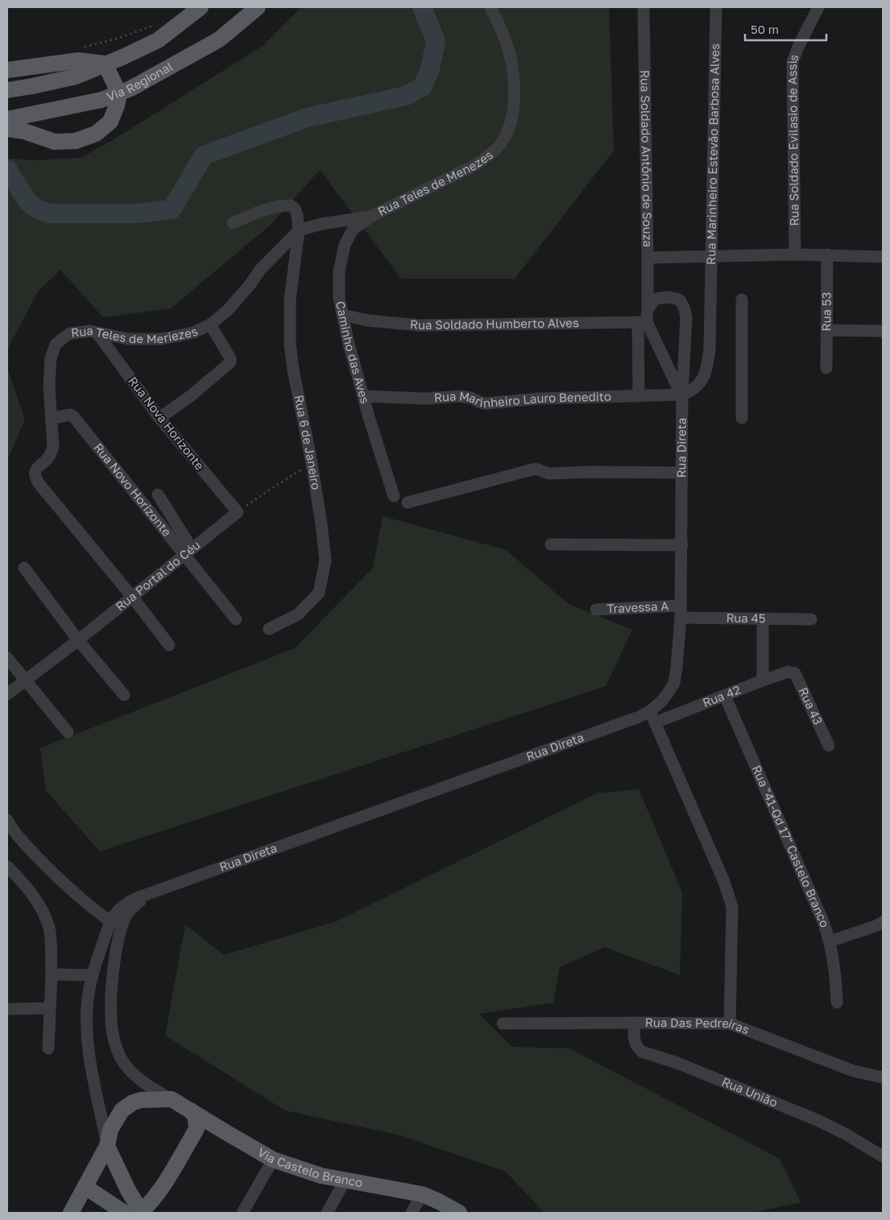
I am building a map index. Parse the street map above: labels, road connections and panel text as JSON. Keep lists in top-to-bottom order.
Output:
{
  "streets": {
    "main road": ["Via Regional", "Via Castelo Branco"],
    "street": [
      "Rua Soldado Evilasio de Assis",
      "Rua Marinheiro Estevão Barbosa Alves",
      "Rua Soldado Antônio de Souza",
      "Rua Teles de Menezes",
      "Rua 53",
      "Rua Soldado Humberto Alves",
      "Rua Teles de Meriezes",
      "Caminho das Aves",
      "Rua Marinheiro Lauro Benedito",
      "Rua Nova Horizonte",
      "Rua 6 de Janeiro",
      "Rua Direta",
      "Rua Novo Horizonte",
      "Rua Portal do Céu",
      "Travessa A",
      "Rua 45",
      "Rua 42",
      "Rua 43",
      "Rua \"41-Qd 17\" Castelo Branco",
      "Rua Das Pedreiras",
      "Rua União"
    ]
  },
  "crossings": [
    ["Rua Marinheiro Estevão Barbosa Alves", "Rua Marinheiro Lauro Benedito"],
    ["Rua Marinheiro Estevão Barbosa Alves", "Rua Direta"],
    ["Rua Soldado Antônio de Souza", "Rua Direta"],
    ["Rua Teles de Menezes", "Rua Teles de Meriezes"],
    ["Rua Teles de Menezes", "Caminho das Aves"],
    ["Rua Teles de Menezes", "Rua 6 de Janeiro"],
    ["Rua Soldado Humberto Alves", "Caminho das Aves"],
    ["Rua Soldado Humberto Alves", "Rua Direta"],
    ["Rua Teles de Meriezes", "Rua Nova Horizonte"],
    ["Rua Teles de Meriezes", "Rua Novo Horizonte"],
    ["Rua Teles de Meriezes", "Rua Portal do Céu"],
    ["Caminho das Aves", "Rua Marinheiro Lauro Benedito"],
    ["Rua Marinheiro Lauro Benedito", "Rua Direta"],
    ["Rua Nova Horizonte", "Rua Portal do Céu"],
    ["Rua Direta", "Travessa A"],
    ["Rua Direta", "Rua 45"],
    ["Rua Direta", "Via Castelo Branco"],
    ["Rua Novo Horizonte", "Rua Portal do Céu"],
    ["Travessa A", "Rua 45"],
    ["Rua 42", "Rua 43"],
    ["Rua 42", "Rua \"41-Qd 17\" Castelo Branco"],
    ["Rua Das Pedreiras", "Rua União"]
  ],
  "scale_bar": "50 m"
}
